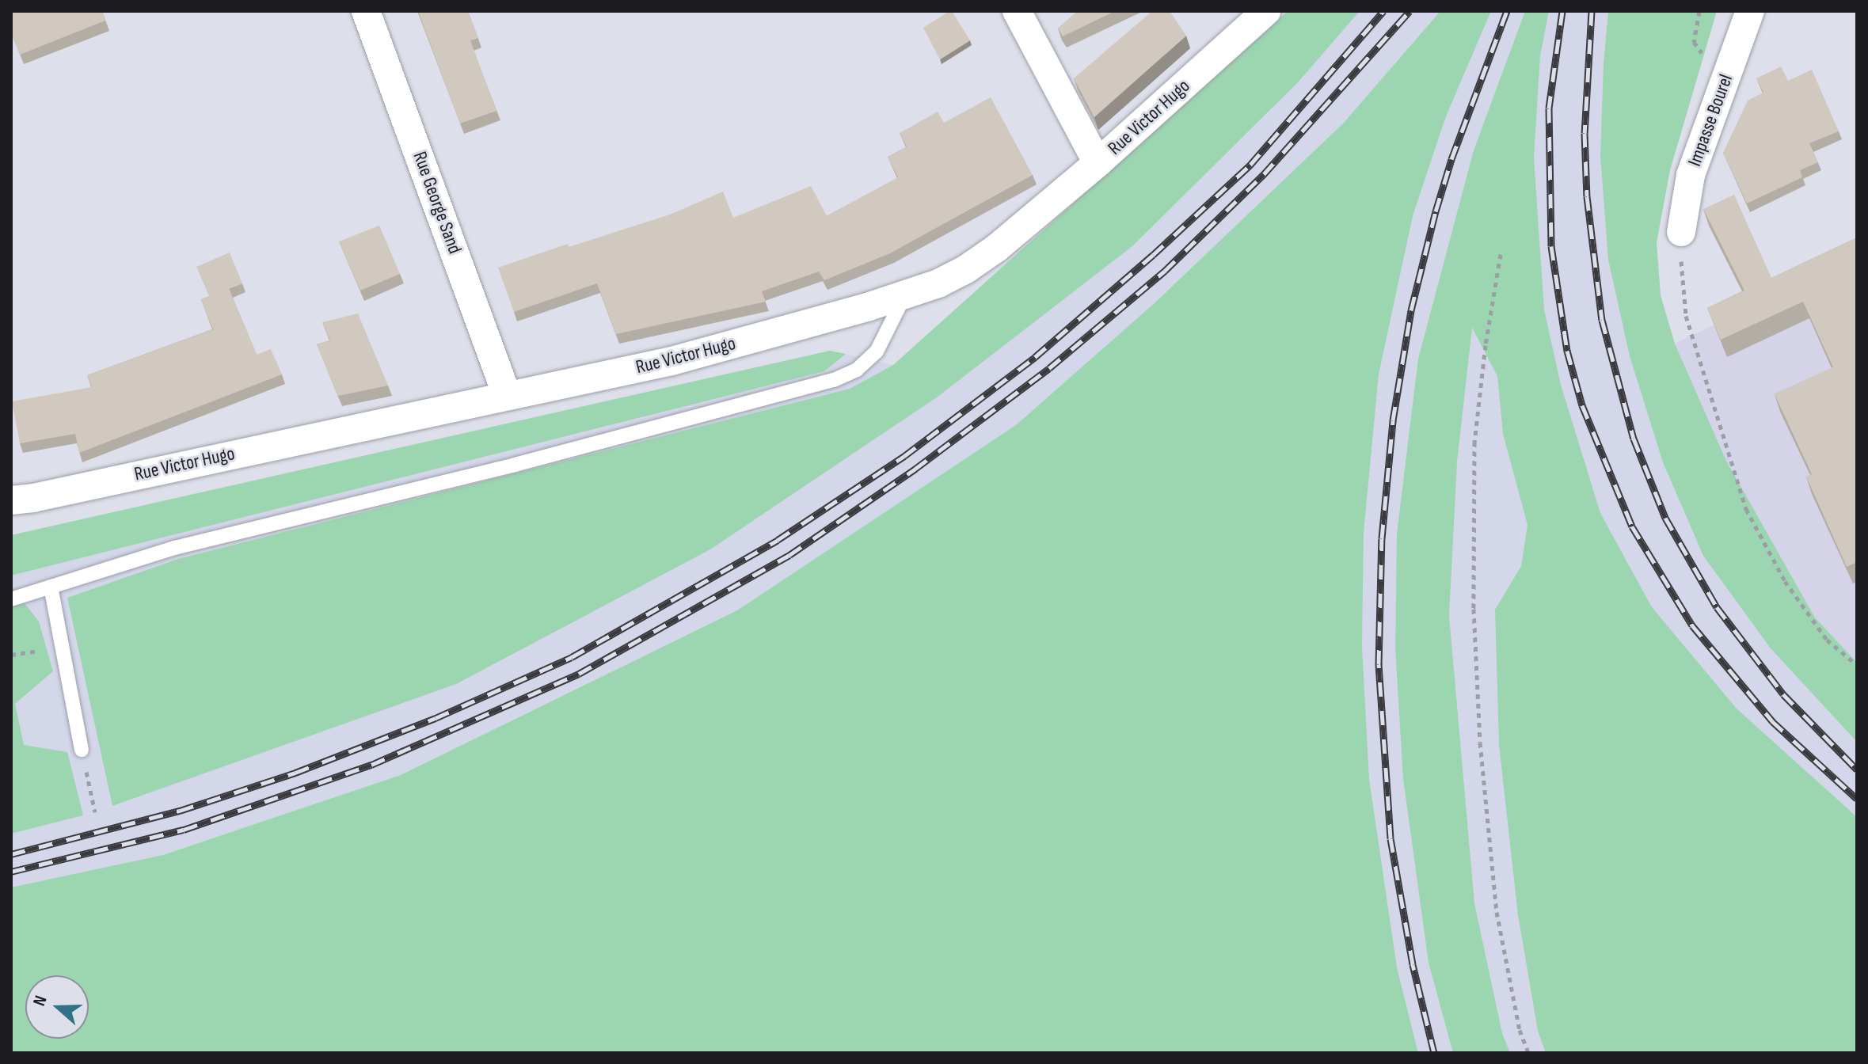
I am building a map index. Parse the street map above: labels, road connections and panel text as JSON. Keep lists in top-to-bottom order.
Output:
{
  "streets": {
    "street": ["Rue Victor Hugo", "Impasse Bourel", "Rue George Sand"]
  },
  "crossings": [
    ["Rue Victor Hugo", "Rue George Sand"]
  ],
  "north": "left"
}
